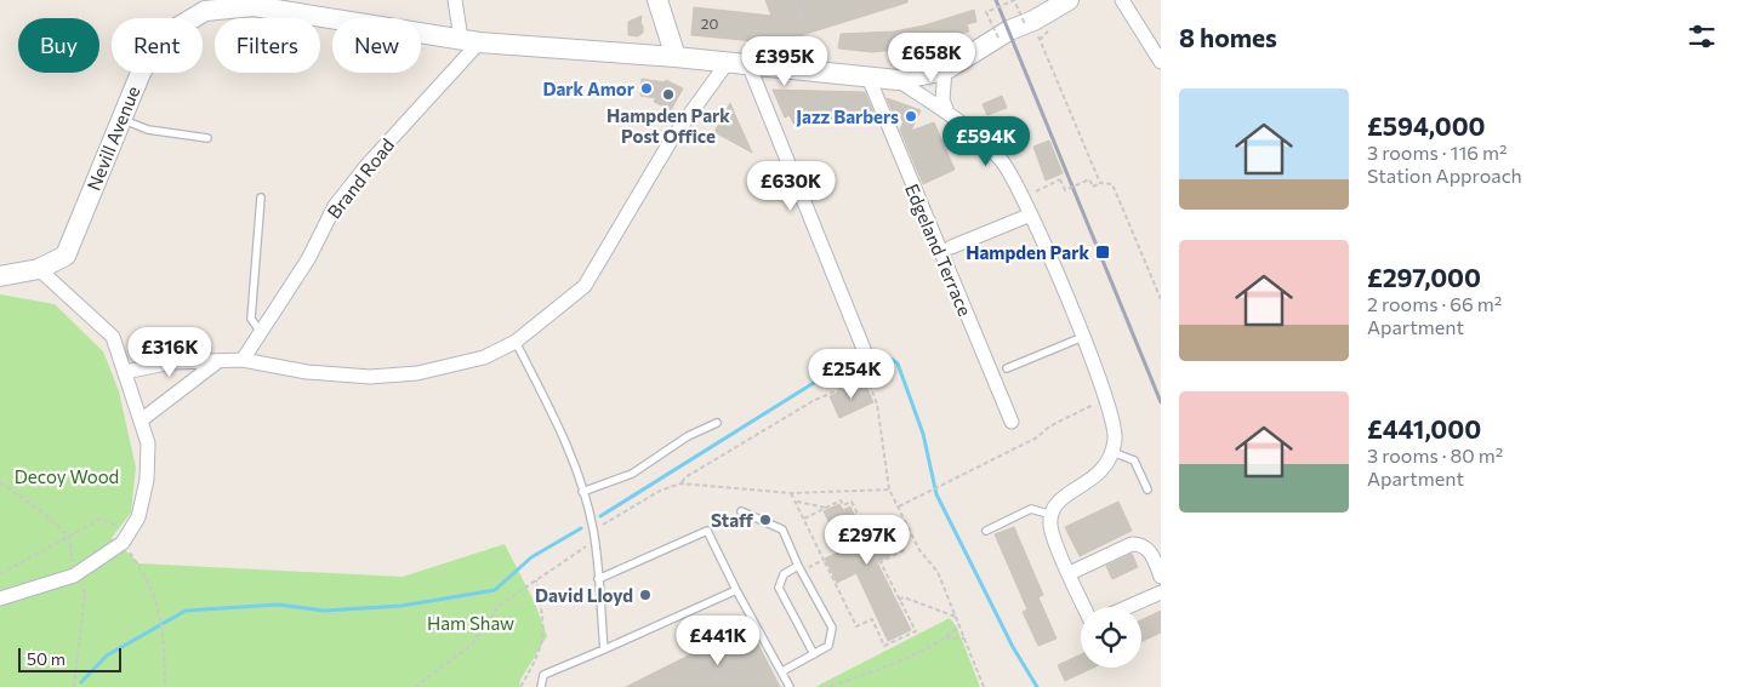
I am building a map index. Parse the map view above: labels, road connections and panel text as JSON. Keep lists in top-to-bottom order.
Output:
{
  "streets": {
    "street": ["Nevill Avenue", "Brand Road", "Edgeland Terrace"]
  },
  "parks": ["Decoy Wood", "Ham Shaw"],
  "places": {
    "other": [
      "Dark Amor",
      "Hampden Park Post Office",
      "Jazz Barbers",
      "Staff",
      "David Lloyd"
    ],
    "transit": ["Hampden Park"]
  },
  "house_numbers": ["20"],
  "scale_bar": "50 m",
  "page": {
    "heading": "8 homes",
    "chip": [
      "Buy",
      "Rent",
      "Filters",
      "New"
    ],
    "price": [
      "£658K",
      "£395K",
      "£594K",
      "£630K",
      "£316K",
      "£254K",
      "£297K",
      "£441K"
    ],
    "list": [
      {
        "name": "£594,000",
        "note": "3 rooms · 116 m² · Station Approach"
      },
      {
        "name": "£297,000",
        "note": "2 rooms · 66 m² · Apartment"
      },
      {
        "name": "£441,000",
        "note": "3 rooms · 80 m² · Apartment"
      }
    ],
    "scale": "50 m"
  }
}
